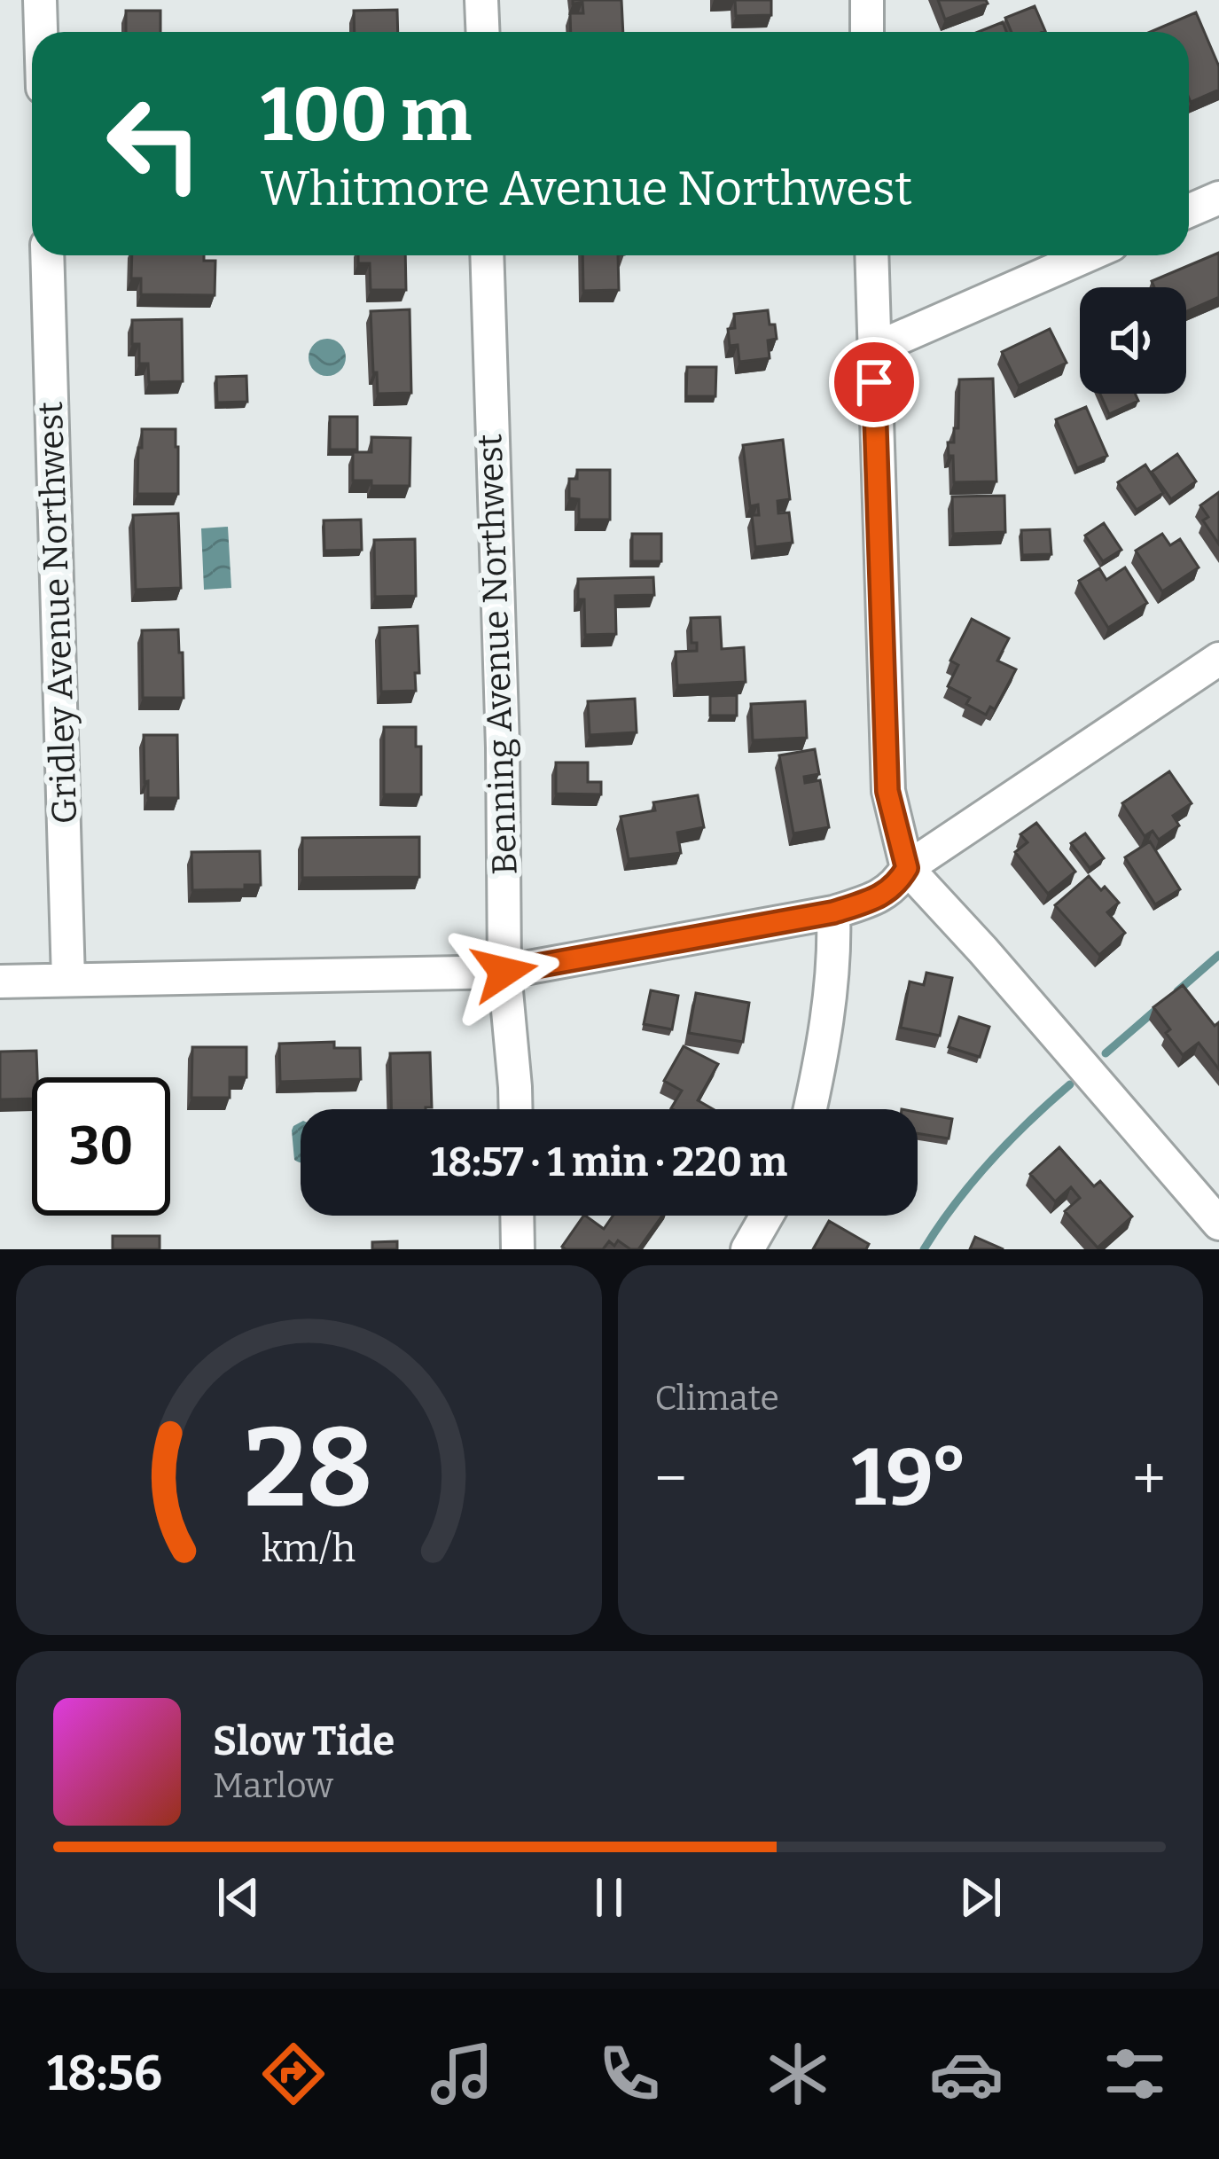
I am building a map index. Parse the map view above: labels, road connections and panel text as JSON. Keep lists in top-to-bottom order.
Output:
{
  "streets": {
    "street": ["Gridley Avenue Northwest", "Benning Avenue Northwest"]
  },
  "page": {
    "turn": ["100 m", "Whitmore Avenue Northwest"],
    "limit": "30",
    "trip": "18:57 · 1 min · 220 m",
    "tile": "Climate",
    "heat": ["−", "19°", "+"],
    "song": ["Slow Tide", "Marlow"],
    "tabs": "18:56",
    "gauge": ["28", "km/h"]
  }
}
